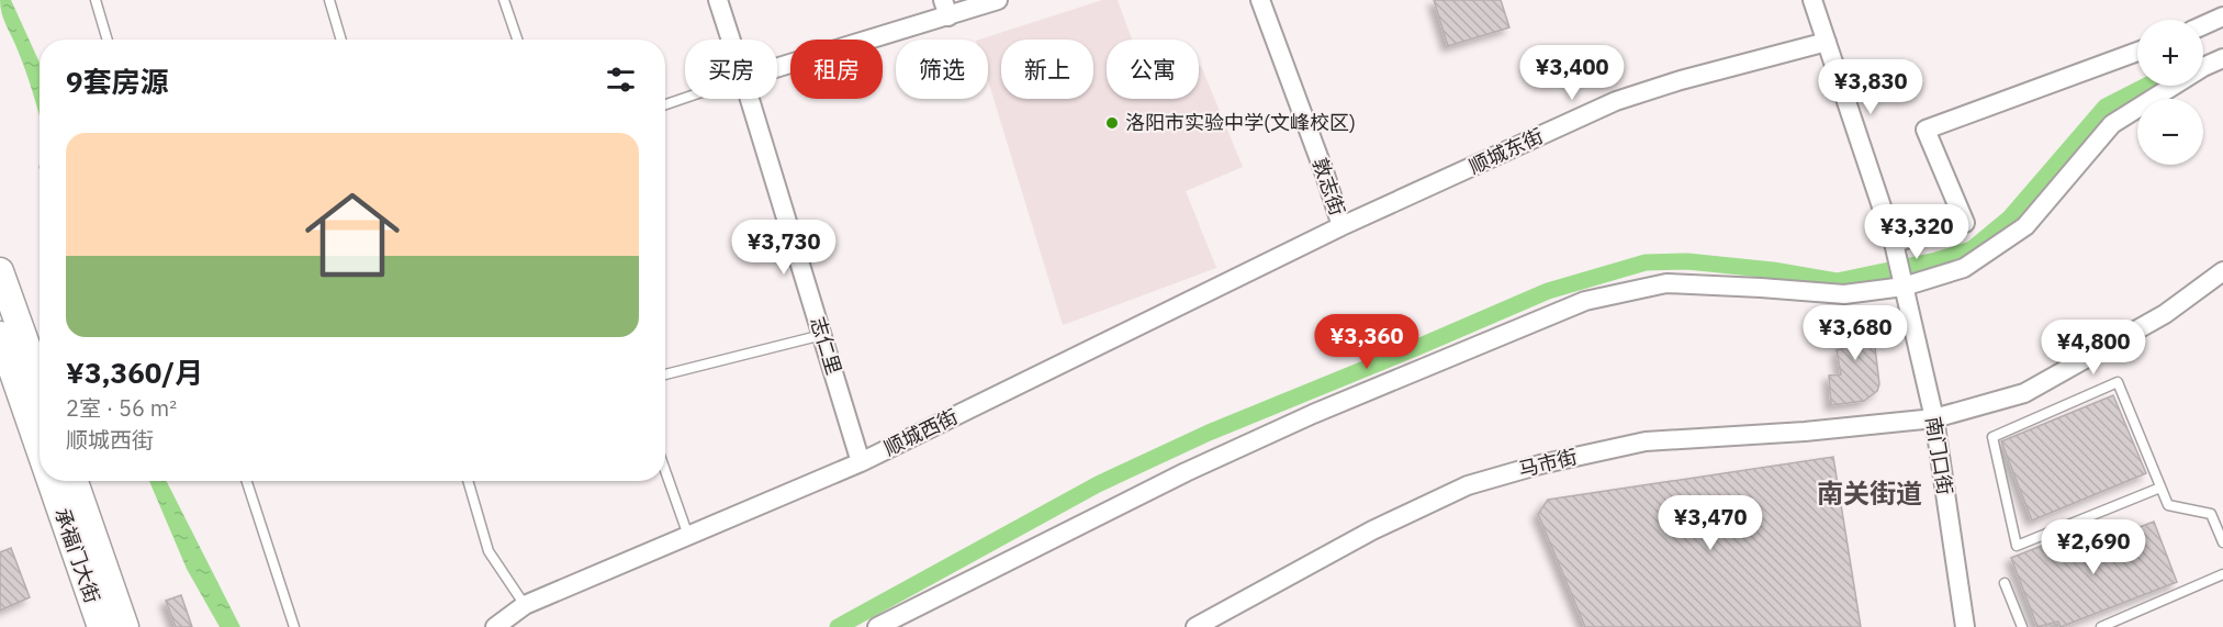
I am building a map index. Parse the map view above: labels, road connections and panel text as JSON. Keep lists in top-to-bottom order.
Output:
{
  "streets": {
    "main road": ["承福门大街"],
    "street": [
      "顺城东街",
      "敦志街",
      "志仁里",
      "顺城西街",
      "南门口街",
      "马市街"
    ]
  },
  "crossings": [
    ["顺城东街", "敦志街"],
    ["顺城东街", "顺城西街"],
    ["顺城东街", "南门口街"],
    ["敦志街", "顺城西街"],
    ["志仁里", "顺城西街"],
    ["南门口街", "马市街"]
  ],
  "districts": ["南关街道"],
  "places": ["洛阳市实验中学(文峰校区)"],
  "page": {
    "map_buttons": ["+", "−"],
    "chip": [
      "买房",
      "租房",
      "筛选",
      "新上",
      "公寓"
    ],
    "heading": "9套房源",
    "price": [
      "¥3,400",
      "¥3,830",
      "¥3,320",
      "¥3,730",
      "¥3,680",
      "¥3,360",
      "¥4,800",
      "¥3,470",
      "¥2,690"
    ],
    "list": [
      {
        "name": "¥3,360/月",
        "note": "2室 · 56 m² · 顺城西街"
      }
    ]
  }
}
